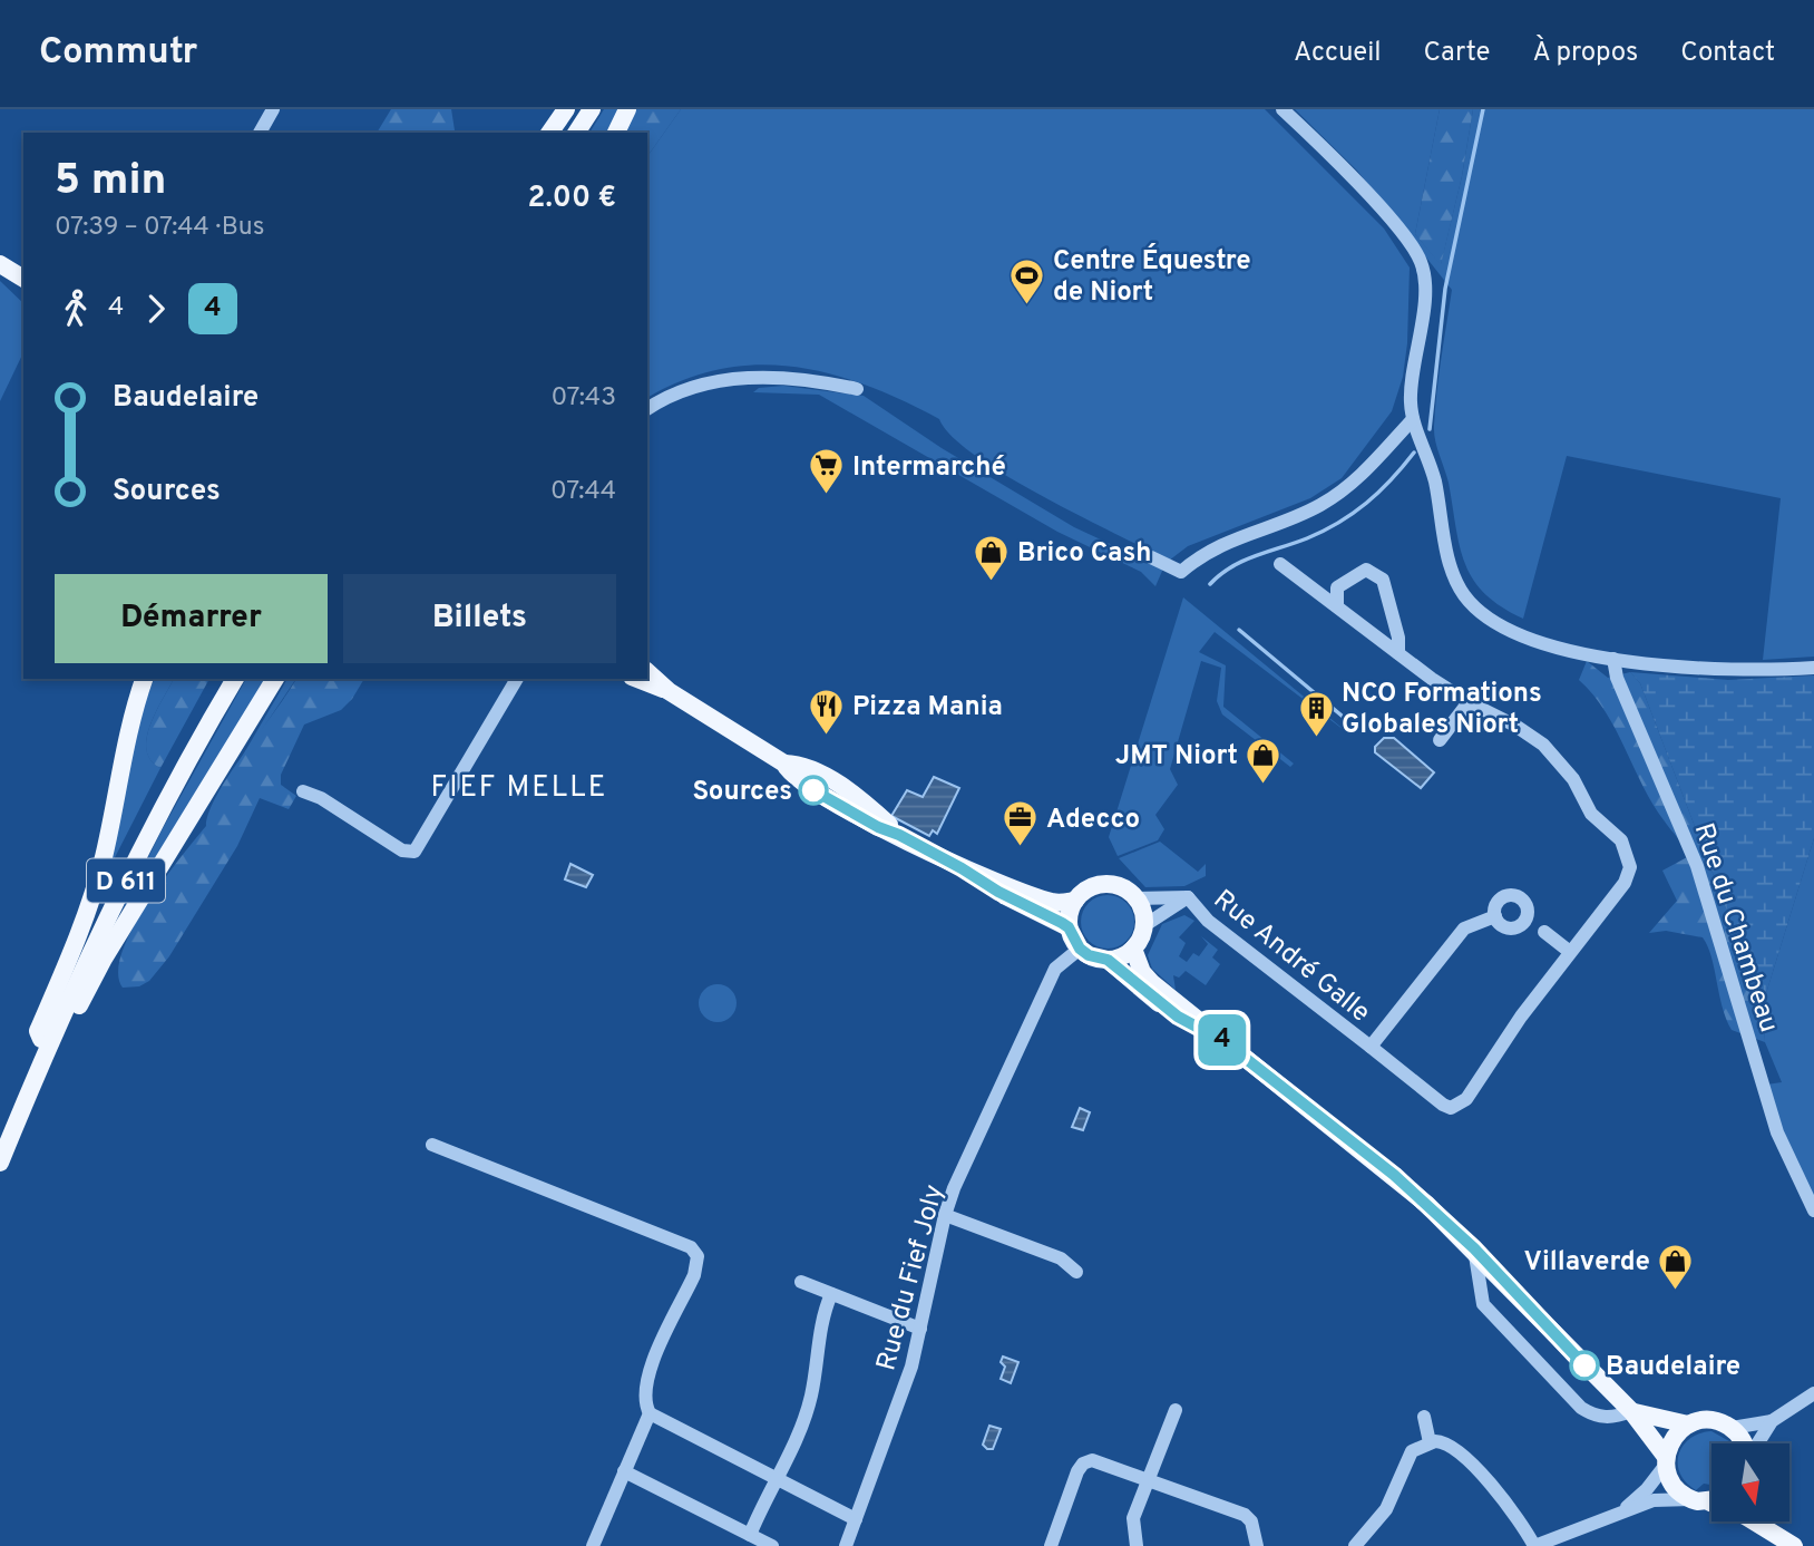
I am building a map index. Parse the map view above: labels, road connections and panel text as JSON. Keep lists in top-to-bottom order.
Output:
{
  "streets": {
    "main road": ["D 611"],
    "street": ["Rue du Chambeau", "Rue André Galle", "Rue du Fief Joly"]
  },
  "crossings": [
    ["Rue André Galle", "Rue du Fief Joly"]
  ],
  "districts": ["FIEF MELLE"],
  "places": {
    "sports": ["Centre Équestre de Niort"],
    "supermarket": ["Intermarché"],
    "shop": ["Brico Cash", "JMT Niort", "Villaverde"],
    "restaurant": ["Pizza Mania"],
    "building": ["NCO Formations Globales Niort"],
    "other": ["Sources", "Baudelaire"],
    "office": ["Adecco"]
  },
  "lines": ["bus line 4"],
  "north": "bottom",
  "page": {
    "header": "Commutr",
    "nav": [
      "Accueil",
      "Carte",
      "À propos",
      "Contact"
    ],
    "on_map": "4",
    "heading": ["5 min", "07:39 – 07:44 · Bus", "2.00 €"],
    "legs": ["4", "4"],
    "list": [
      {
        "name": "Baudelaire",
        "value": "07:43"
      },
      {
        "name": "Sources",
        "value": "07:44"
      }
    ],
    "buttons": ["Démarrer", "Billets"]
  }
}
